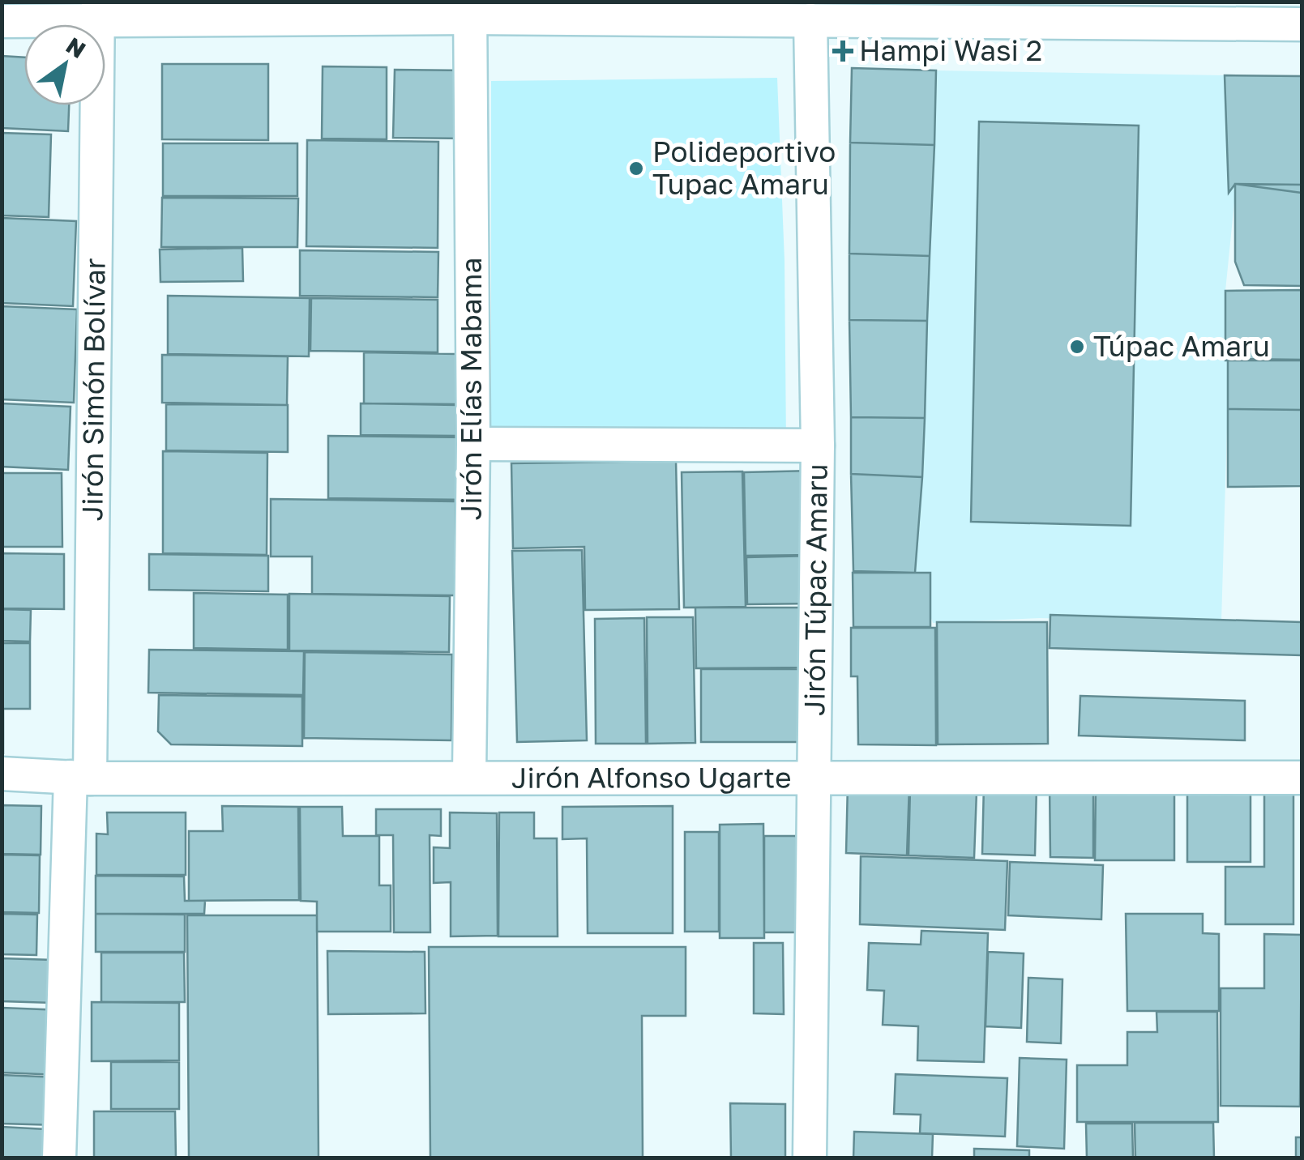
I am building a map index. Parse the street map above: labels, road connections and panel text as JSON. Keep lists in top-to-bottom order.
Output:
{
  "streets": {
    "street": [
      "Jirón Elías Mabama",
      "Jirón Simón Bolívar",
      "Jirón Túpac Amaru",
      "Jirón Alfonso Ugarte"
    ]
  },
  "crossings": [
    ["Jirón Elías Mabama", "Jirón Alfonso Ugarte"],
    ["Jirón Simón Bolívar", "Jirón Alfonso Ugarte"],
    ["Jirón Túpac Amaru", "Jirón Alfonso Ugarte"]
  ],
  "places": {
    "health": ["Hampi Wasi 2"],
    "other": ["Polideportivo Tupac Amaru", "Túpac Amaru"]
  },
  "north": "top right"
}
